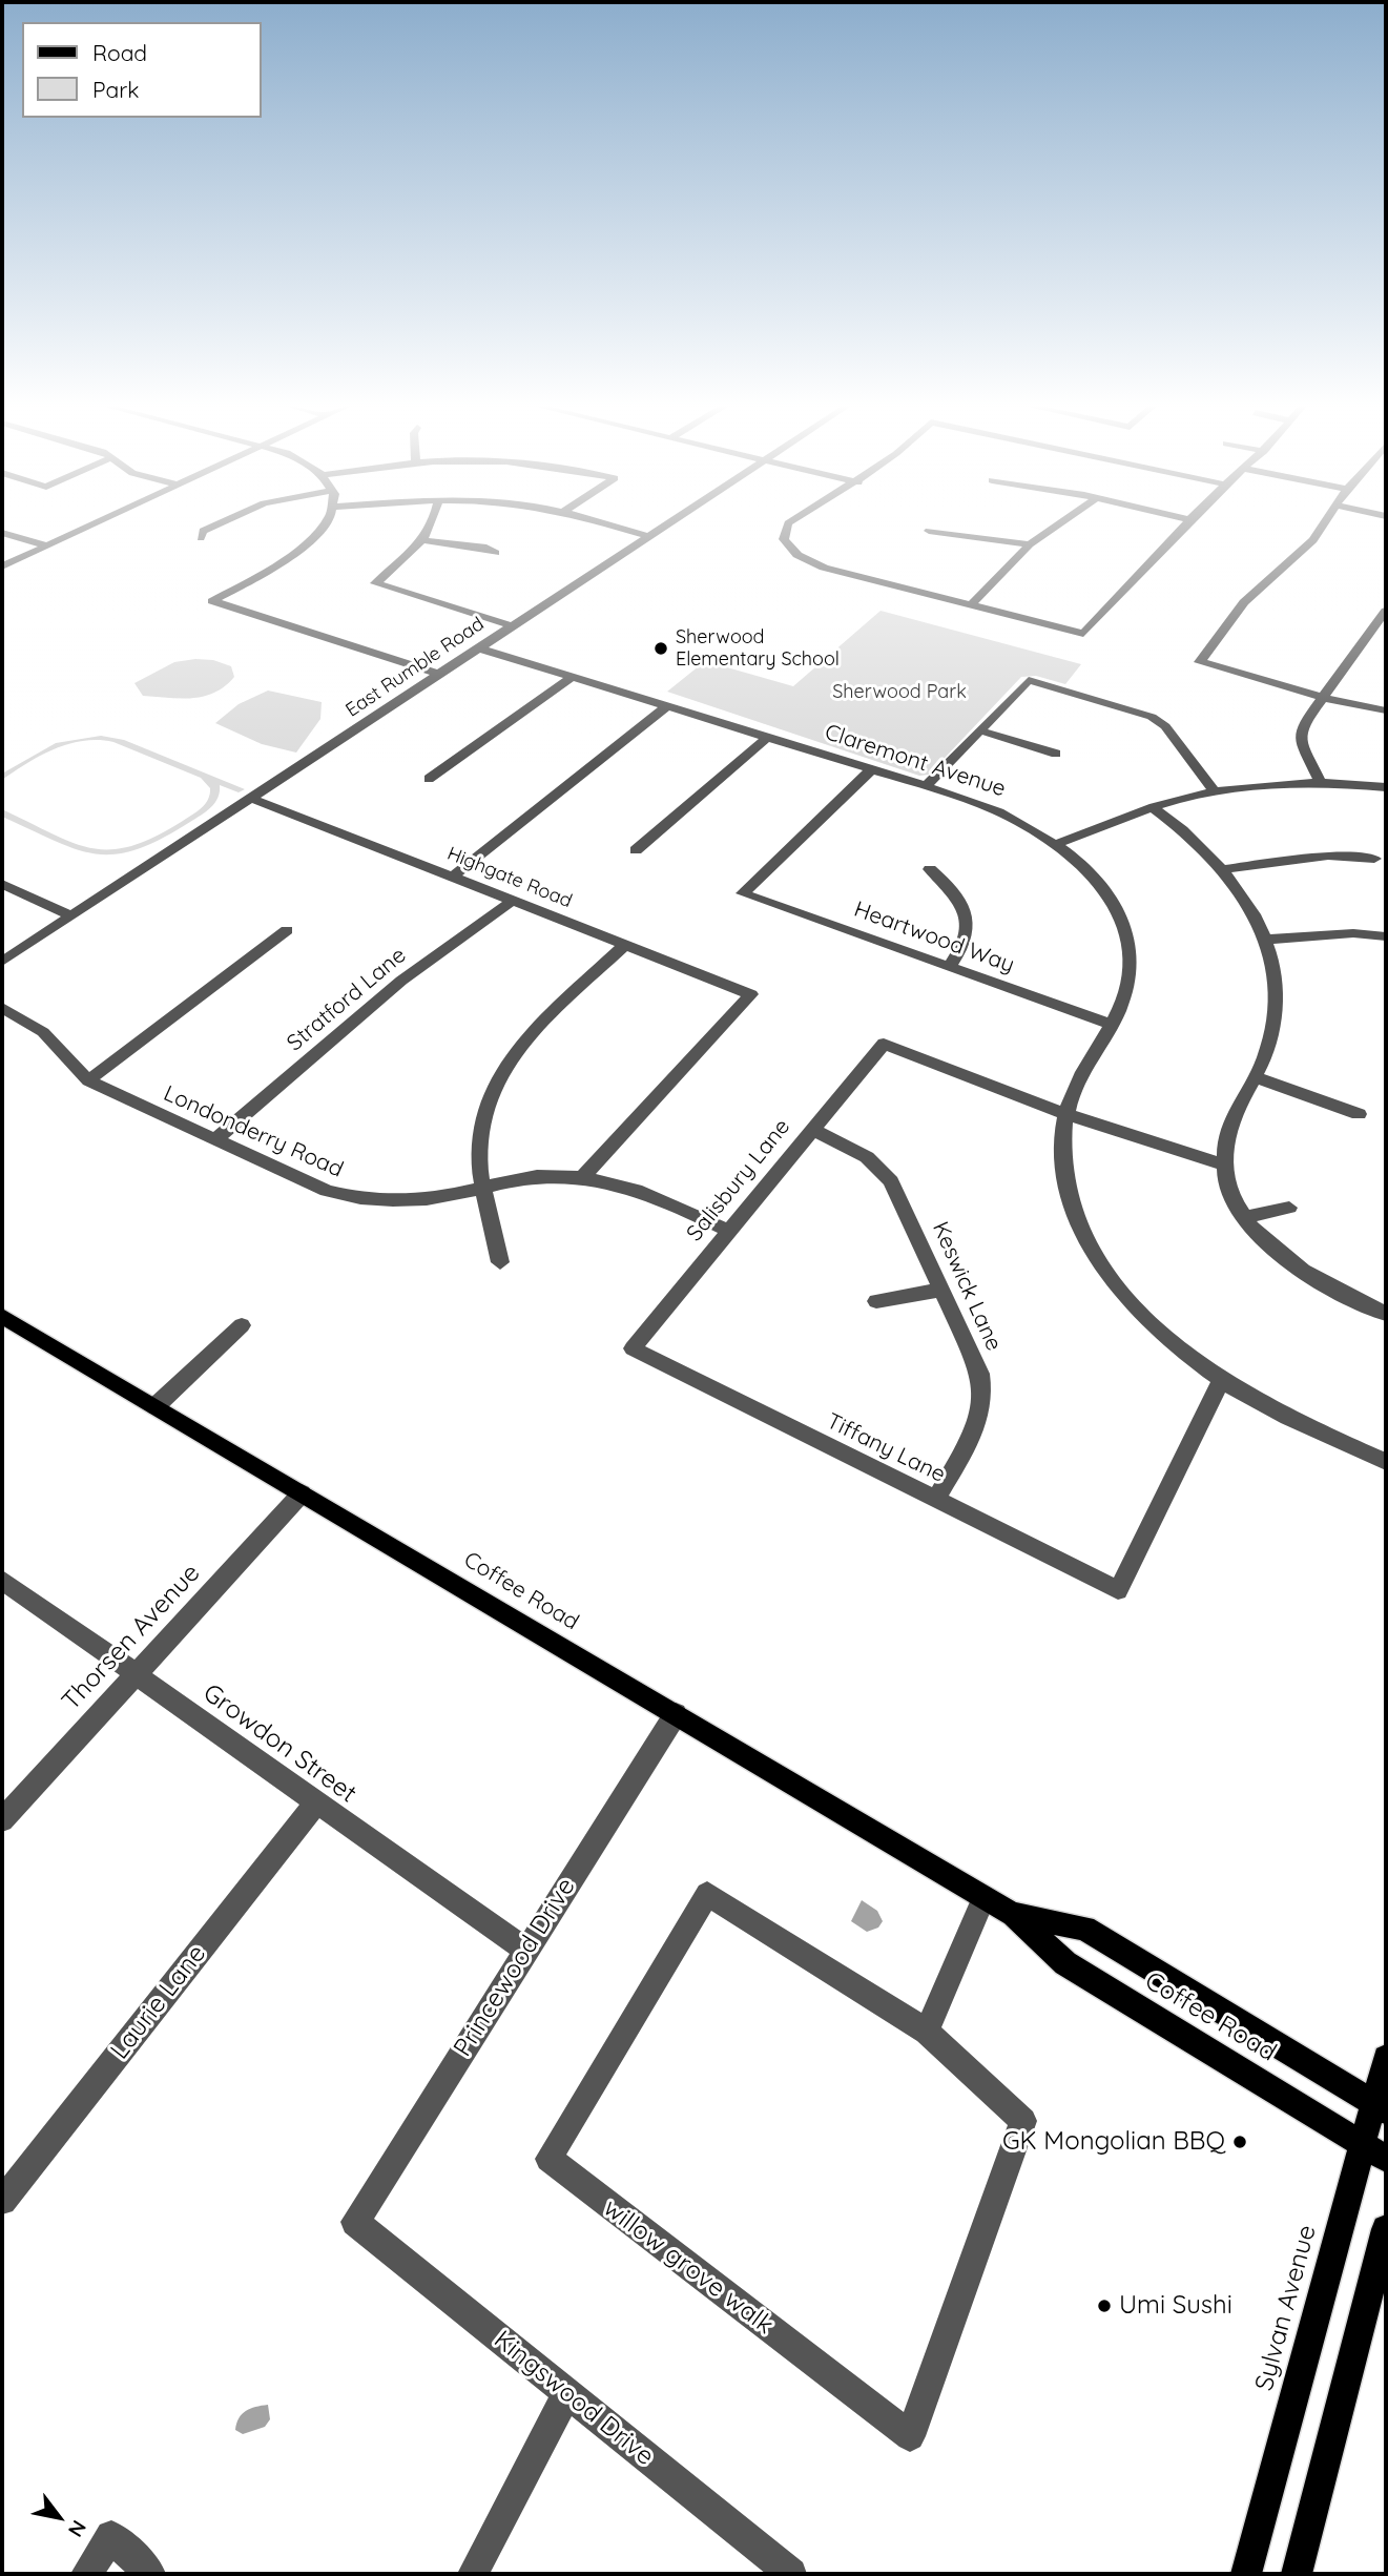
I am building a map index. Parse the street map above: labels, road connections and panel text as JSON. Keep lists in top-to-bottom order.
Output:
{
  "streets": {
    "main road": ["Coffee Road", "Sylvan Avenue"],
    "street": [
      "East Rumble Road",
      "Claremont Avenue",
      "Highgate Road",
      "Heartwood Way",
      "Stratford Lane",
      "Londonderry Road",
      "Salisbury Lane",
      "Keswick Lane",
      "Tiffany Lane",
      "Thorsen Avenue",
      "Growdon Street",
      "Princewood Drive",
      "Laurie Lane",
      "willow grove walk",
      "Kingswood Drive"
    ]
  },
  "crossings": [
    ["East Rumble Road", "Claremont Avenue"],
    ["East Rumble Road", "Highgate Road"],
    ["Claremont Avenue", "Heartwood Way"],
    ["Claremont Avenue", "Salisbury Lane"],
    ["Claremont Avenue", "Tiffany Lane"],
    ["Highgate Road", "Stratford Lane"],
    ["Highgate Road", "Londonderry Road"],
    ["Stratford Lane", "Londonderry Road"],
    ["Londonderry Road", "Salisbury Lane"],
    ["Salisbury Lane", "Keswick Lane"],
    ["Salisbury Lane", "Tiffany Lane"],
    ["Keswick Lane", "Tiffany Lane"],
    ["Coffee Road", "Thorsen Avenue"],
    ["Coffee Road", "Princewood Drive"],
    ["Coffee Road", "Sylvan Avenue"],
    ["Thorsen Avenue", "Growdon Street"],
    ["Growdon Street", "Princewood Drive"],
    ["Growdon Street", "Laurie Lane"],
    ["Princewood Drive", "Kingswood Drive"]
  ],
  "parks": ["Sherwood Park"],
  "places": ["Sherwood Elementary School", "GK Mongolian BBQ", "Umi Sushi"],
  "legend": ["Road", "Park"],
  "north": "bottom right"
}
